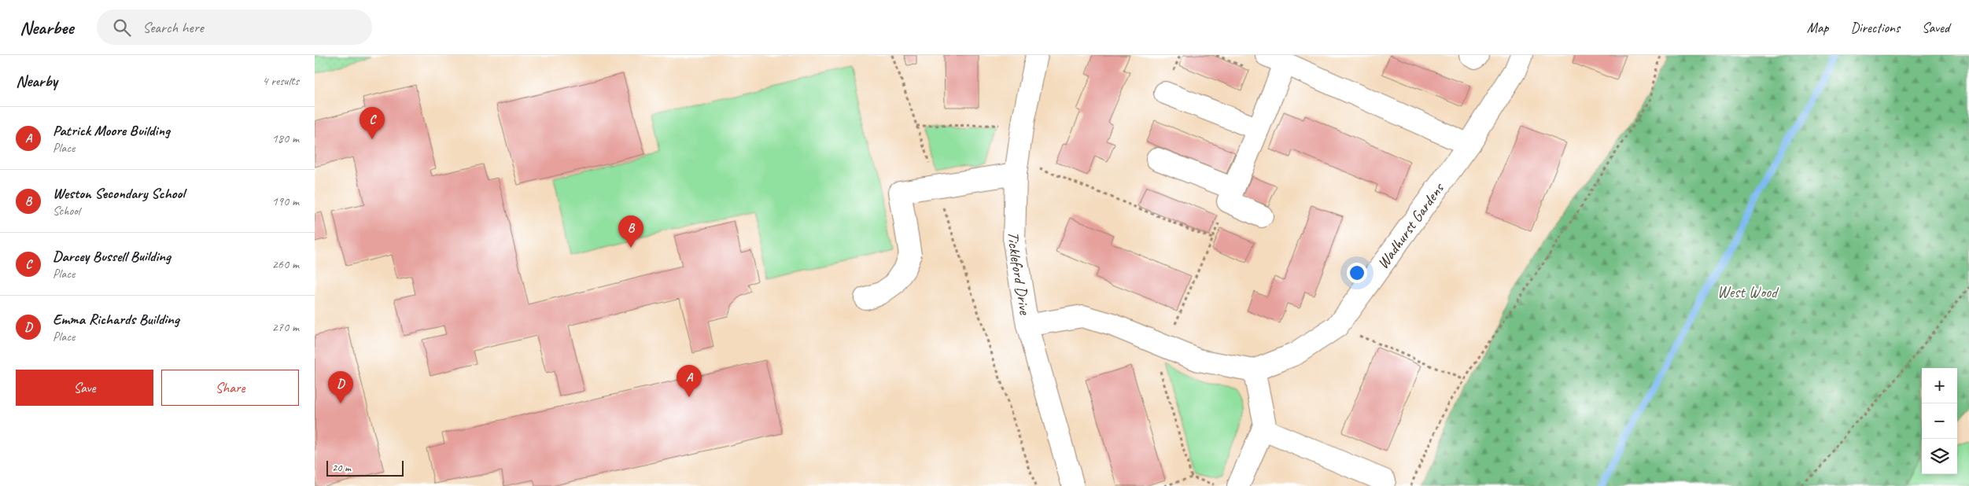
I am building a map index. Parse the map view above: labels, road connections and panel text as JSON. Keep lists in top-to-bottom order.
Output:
{
  "streets": {
    "street": ["Wadhurst Gardens", "Tickleford Drive"]
  },
  "parks": ["West Wood"],
  "scale_bar": "20 m",
  "page": {
    "header": "Nearbee",
    "search": "Search here",
    "nav": ["Map", "Directions", "Saved"],
    "heading": ["Nearby", "4 results"],
    "list": [
      {
        "mark": "A",
        "name": "Patrick Moore Building",
        "note": "Place",
        "value": "180 m"
      },
      {
        "mark": "B",
        "name": "Weston Secondary School",
        "note": "School",
        "value": "190 m"
      },
      {
        "mark": "C",
        "name": "Darcey Bussell Building",
        "note": "Place",
        "value": "260 m"
      },
      {
        "mark": "D",
        "name": "Emma Richards Building",
        "note": "Place",
        "value": "270 m"
      }
    ],
    "pins": [
      "C",
      "B",
      "A",
      "D"
    ],
    "buttons": ["Save", "Share"],
    "map_buttons": ["+", "−"],
    "scale": "20 m"
  }
}
